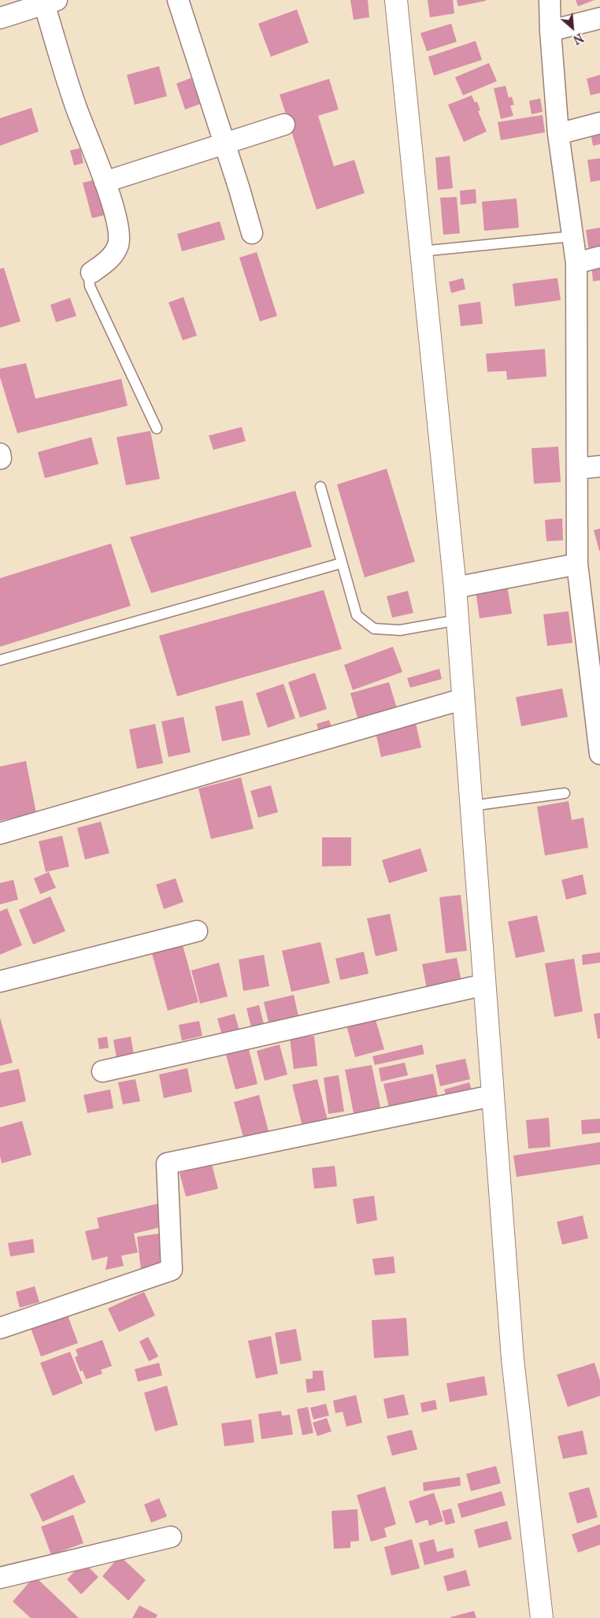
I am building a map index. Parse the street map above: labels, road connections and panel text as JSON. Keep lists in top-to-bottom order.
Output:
{
  "north": "bottom right"
}
